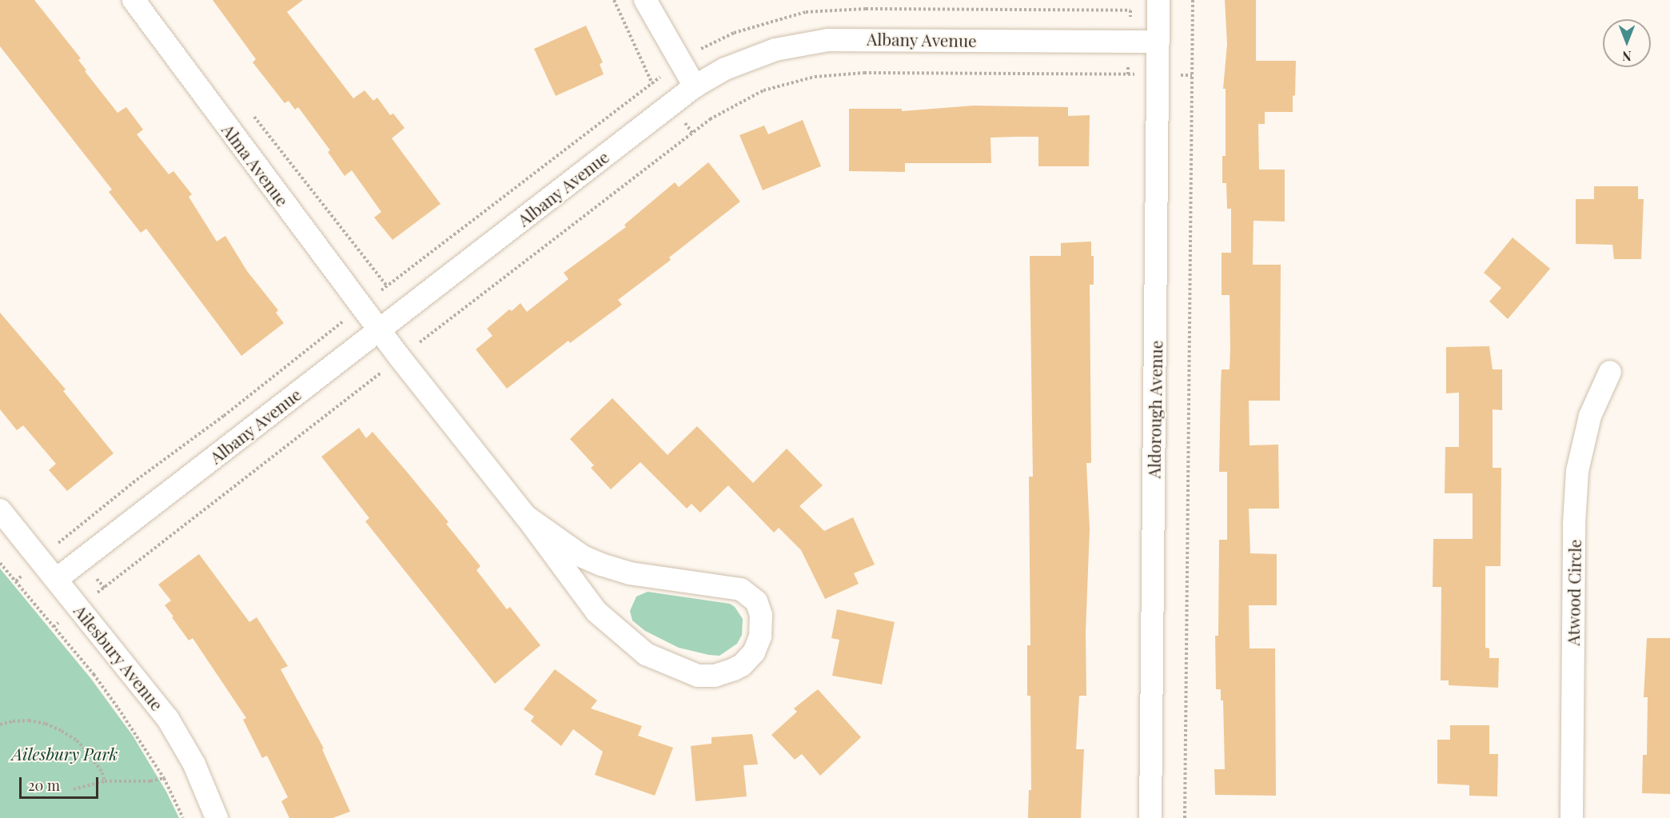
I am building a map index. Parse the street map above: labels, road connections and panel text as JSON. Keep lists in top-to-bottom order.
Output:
{
  "streets": {
    "street": [
      "Albany Avenue",
      "Alma Avenue",
      "Aldorough Avenue",
      "Atwood Circle",
      "Ailesbury Avenue"
    ]
  },
  "crossings": [
    ["Albany Avenue", "Alma Avenue"],
    ["Albany Avenue", "Aldorough Avenue"],
    ["Albany Avenue", "Ailesbury Avenue"]
  ],
  "parks": ["Ailesbury Park"],
  "scale_bar": "20 m",
  "north": "bottom"
}
